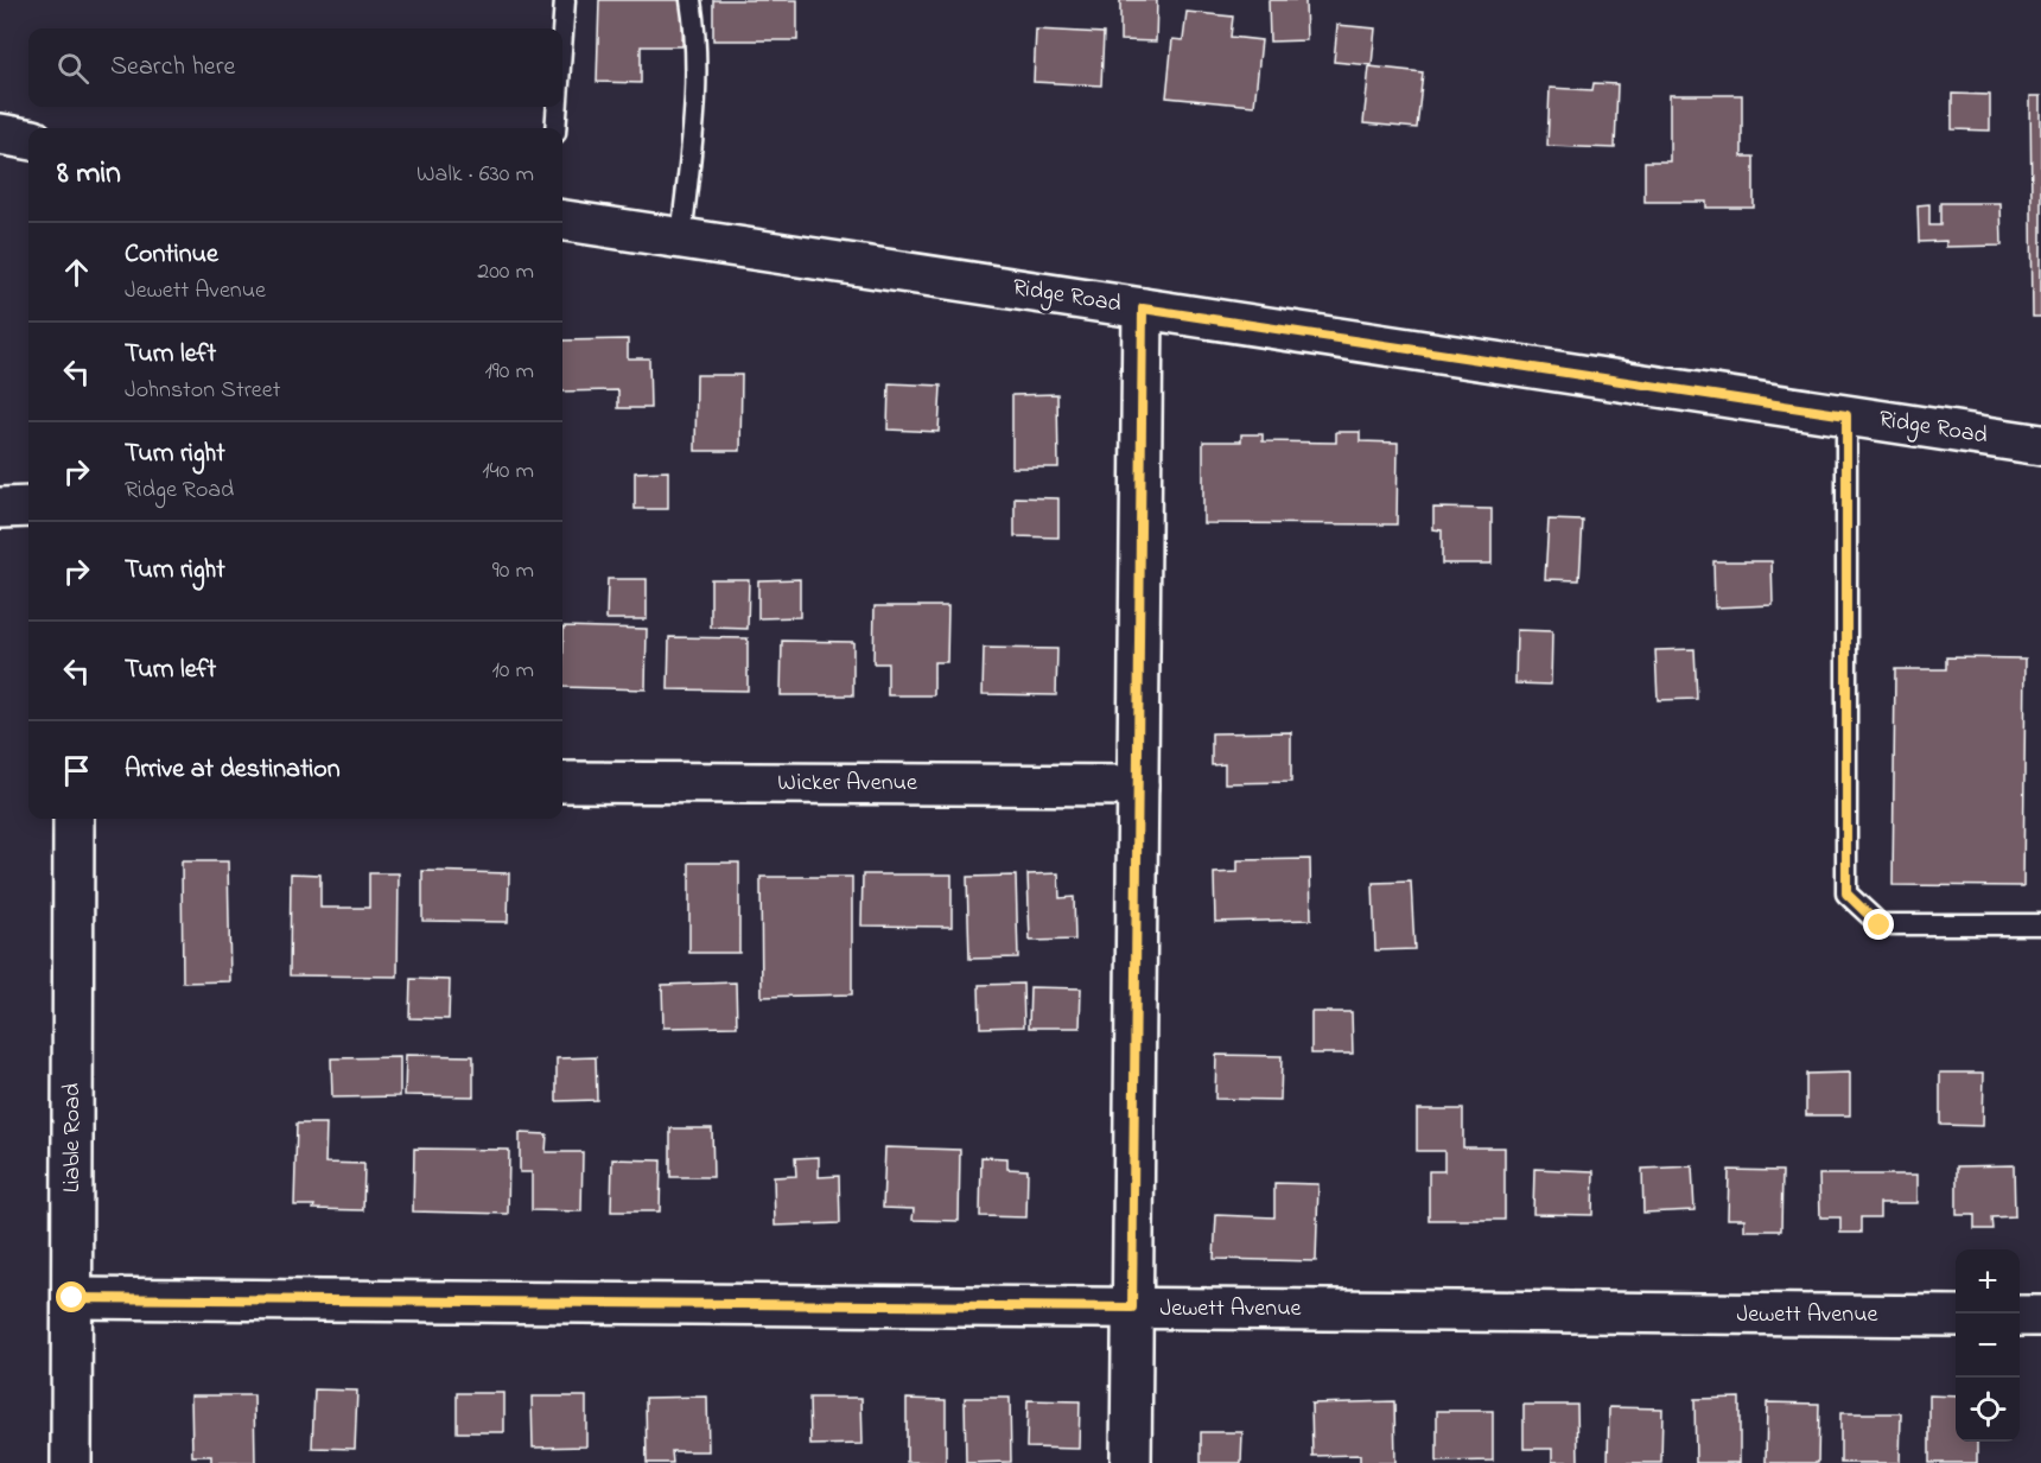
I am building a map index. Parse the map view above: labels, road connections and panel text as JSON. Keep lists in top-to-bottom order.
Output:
{
  "streets": {
    "street": [
      "Ridge Road",
      "Wicker Avenue",
      "Liable Road",
      "Jewett Avenue"
    ]
  },
  "crossings": [
    ["Liable Road", "Jewett Avenue"]
  ],
  "page": {
    "search": "Search here",
    "heading": ["8 min", "Walk · 630 m"],
    "list": [
      ["Continue", "Jewett Avenue", "200 m"],
      ["Turn left", "Johnston Street", "190 m"],
      ["Turn right", "Ridge Road", "140 m"],
      ["Turn right", "90 m"],
      ["Turn left", "10 m"],
      "Arrive at destination"
    ],
    "map_buttons": ["+", "−"]
  }
}
